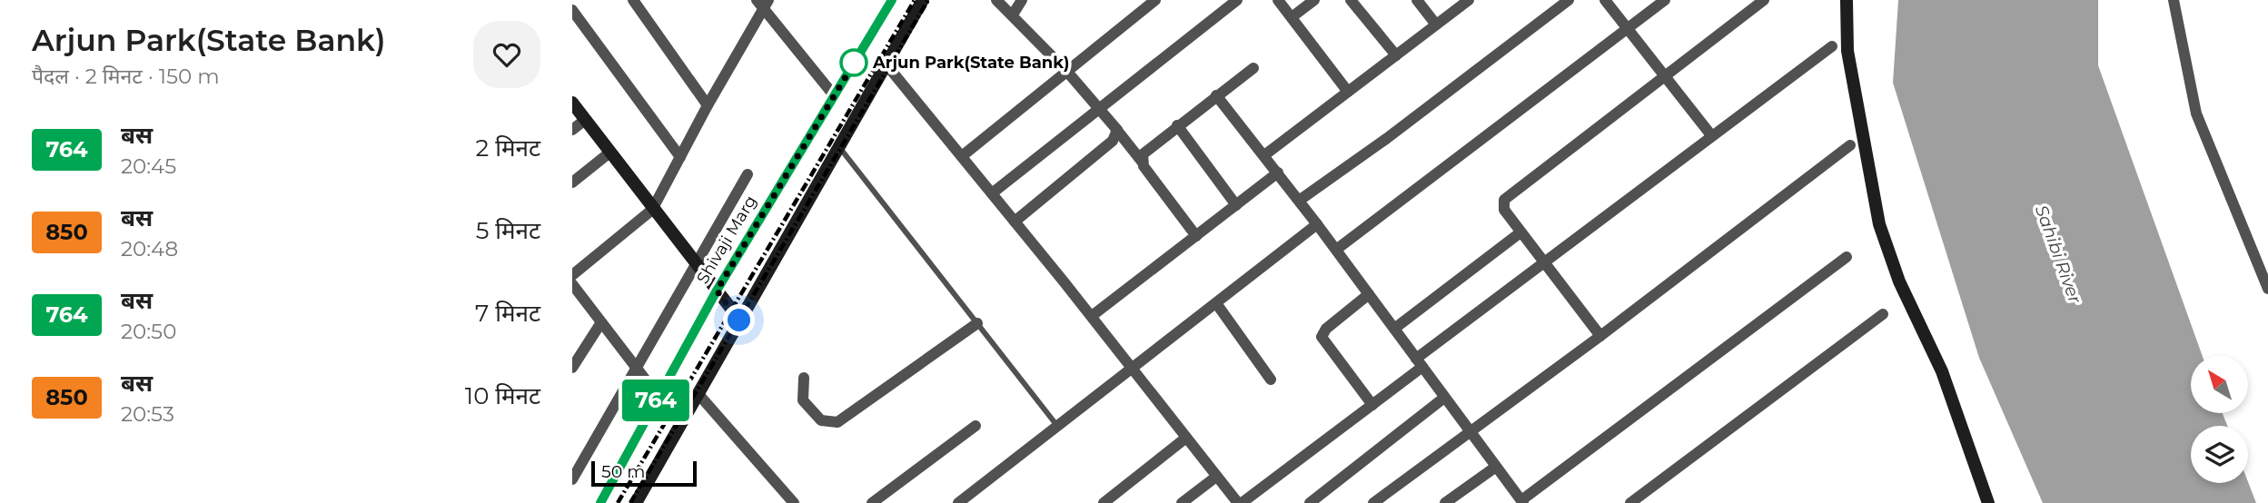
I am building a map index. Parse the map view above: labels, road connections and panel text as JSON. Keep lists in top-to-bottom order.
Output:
{
  "streets": {
    "main road": ["Shivaji Marg"]
  },
  "water": ["Sahibi River"],
  "places": ["Arjun Park(State Bank)"],
  "lines": ["bus line 764"],
  "scale_bar": "50 m",
  "north": "top left",
  "page": {
    "heading": ["Arjun Park(State Bank)", "पैदल · 2 मिनट · 150 m"],
    "on_map": "764",
    "list": [
      {
        "mark": "764",
        "name": "बस",
        "note": "20:45",
        "value": "2 मिनट"
      },
      {
        "mark": "850",
        "name": "बस",
        "note": "20:48",
        "value": "5 मिनट"
      },
      {
        "mark": "764",
        "name": "बस",
        "note": "20:50",
        "value": "7 मिनट"
      },
      {
        "mark": "850",
        "name": "बस",
        "note": "20:53",
        "value": "10 मिनट"
      }
    ],
    "scale": "50 m"
  }
}
